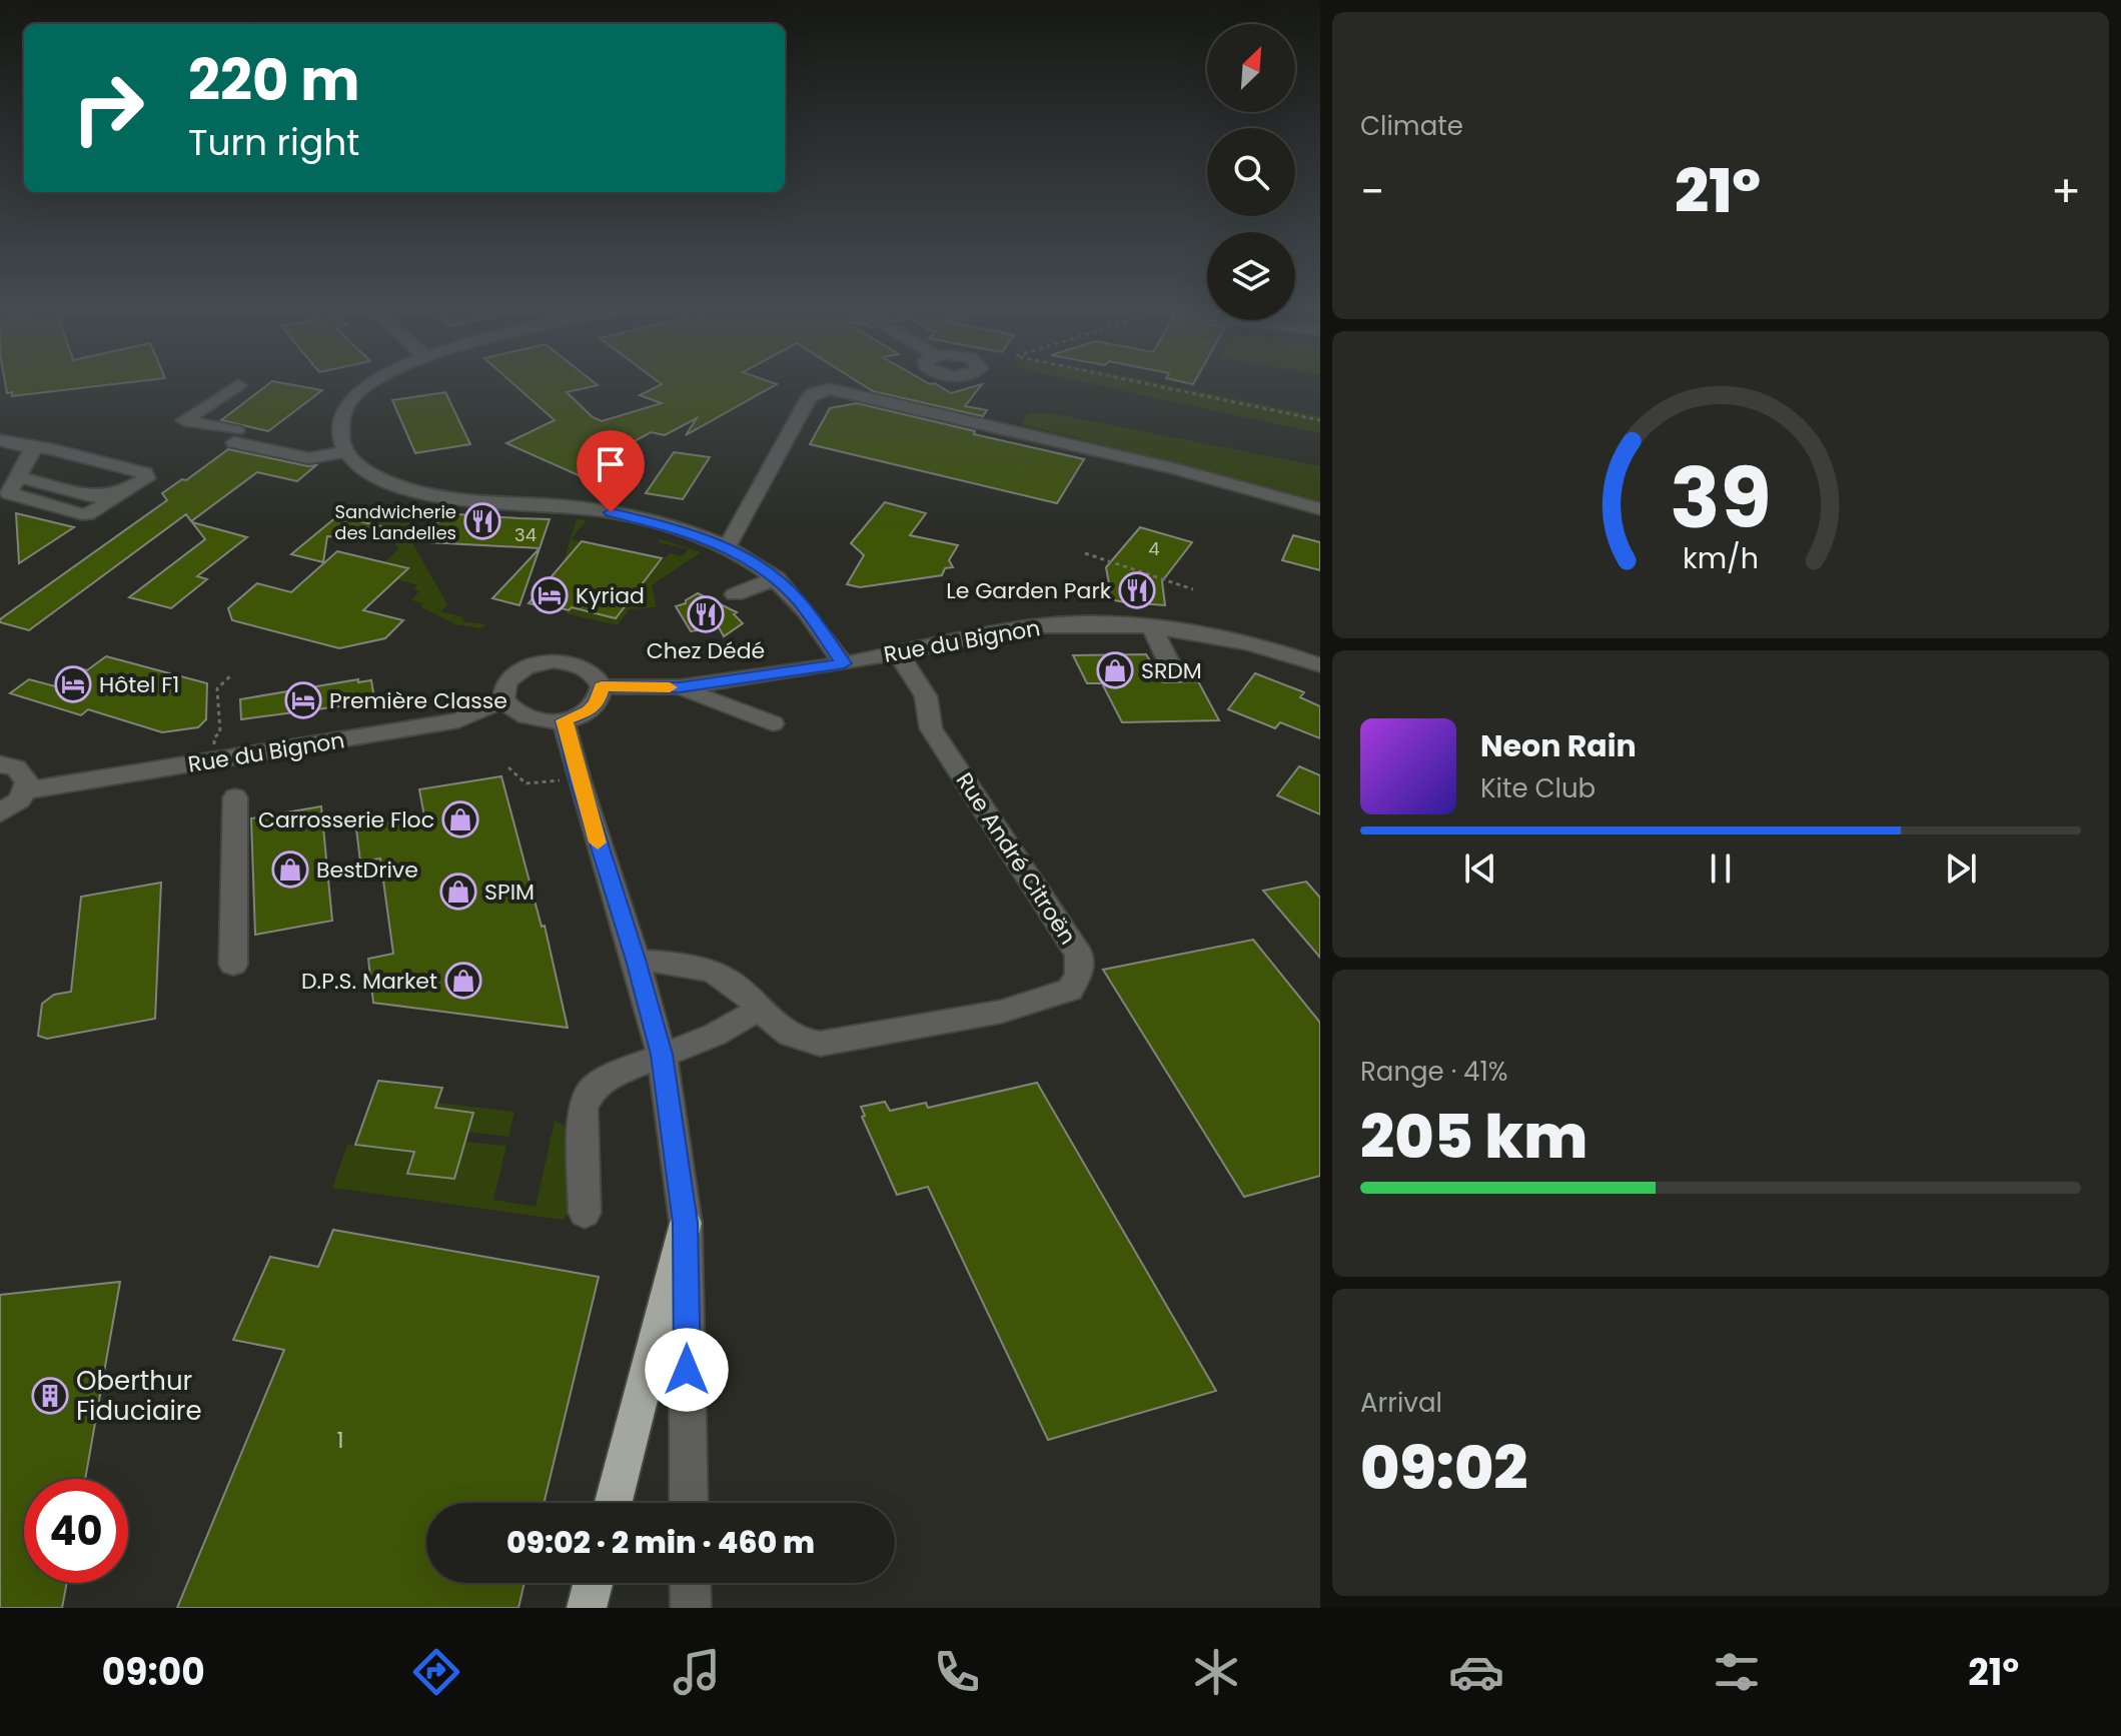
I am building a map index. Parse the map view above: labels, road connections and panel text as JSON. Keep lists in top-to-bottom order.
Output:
{
  "streets": {
    "street": ["Rue du Bignon", "Rue André Citroën"]
  },
  "crossings": [
    ["Rue du Bignon", "Rue André Citroën"]
  ],
  "places": {
    "restaurant": ["Sandwicherie des Landelles", "Le Garden Park", "Chez Dédé"],
    "hotel": ["Kyriad", "Hôtel F1", "Première Classe"],
    "shop": [
      "SRDM",
      "Carrosserie Floc",
      "BestDrive",
      "SPIM",
      "D.P.S. Market"
    ],
    "building": ["Oberthur Fiduciaire"]
  },
  "house_numbers": ["34", "4", "1"],
  "north": "top right",
  "page": {
    "tile": [
      "Climate",
      ["Range · 41%", "205 km"],
      ["Arrival", "09:02"]
    ],
    "turn": ["220 m", "Turn right"],
    "heat": ["−", "21°", "+"],
    "song": ["Neon Rain", "Kite Club"],
    "limit": "40",
    "trip": "09:02 · 2 min · 460 m",
    "tabs": ["09:00", "21°"],
    "gauge": ["39", "km/h"]
  }
}
